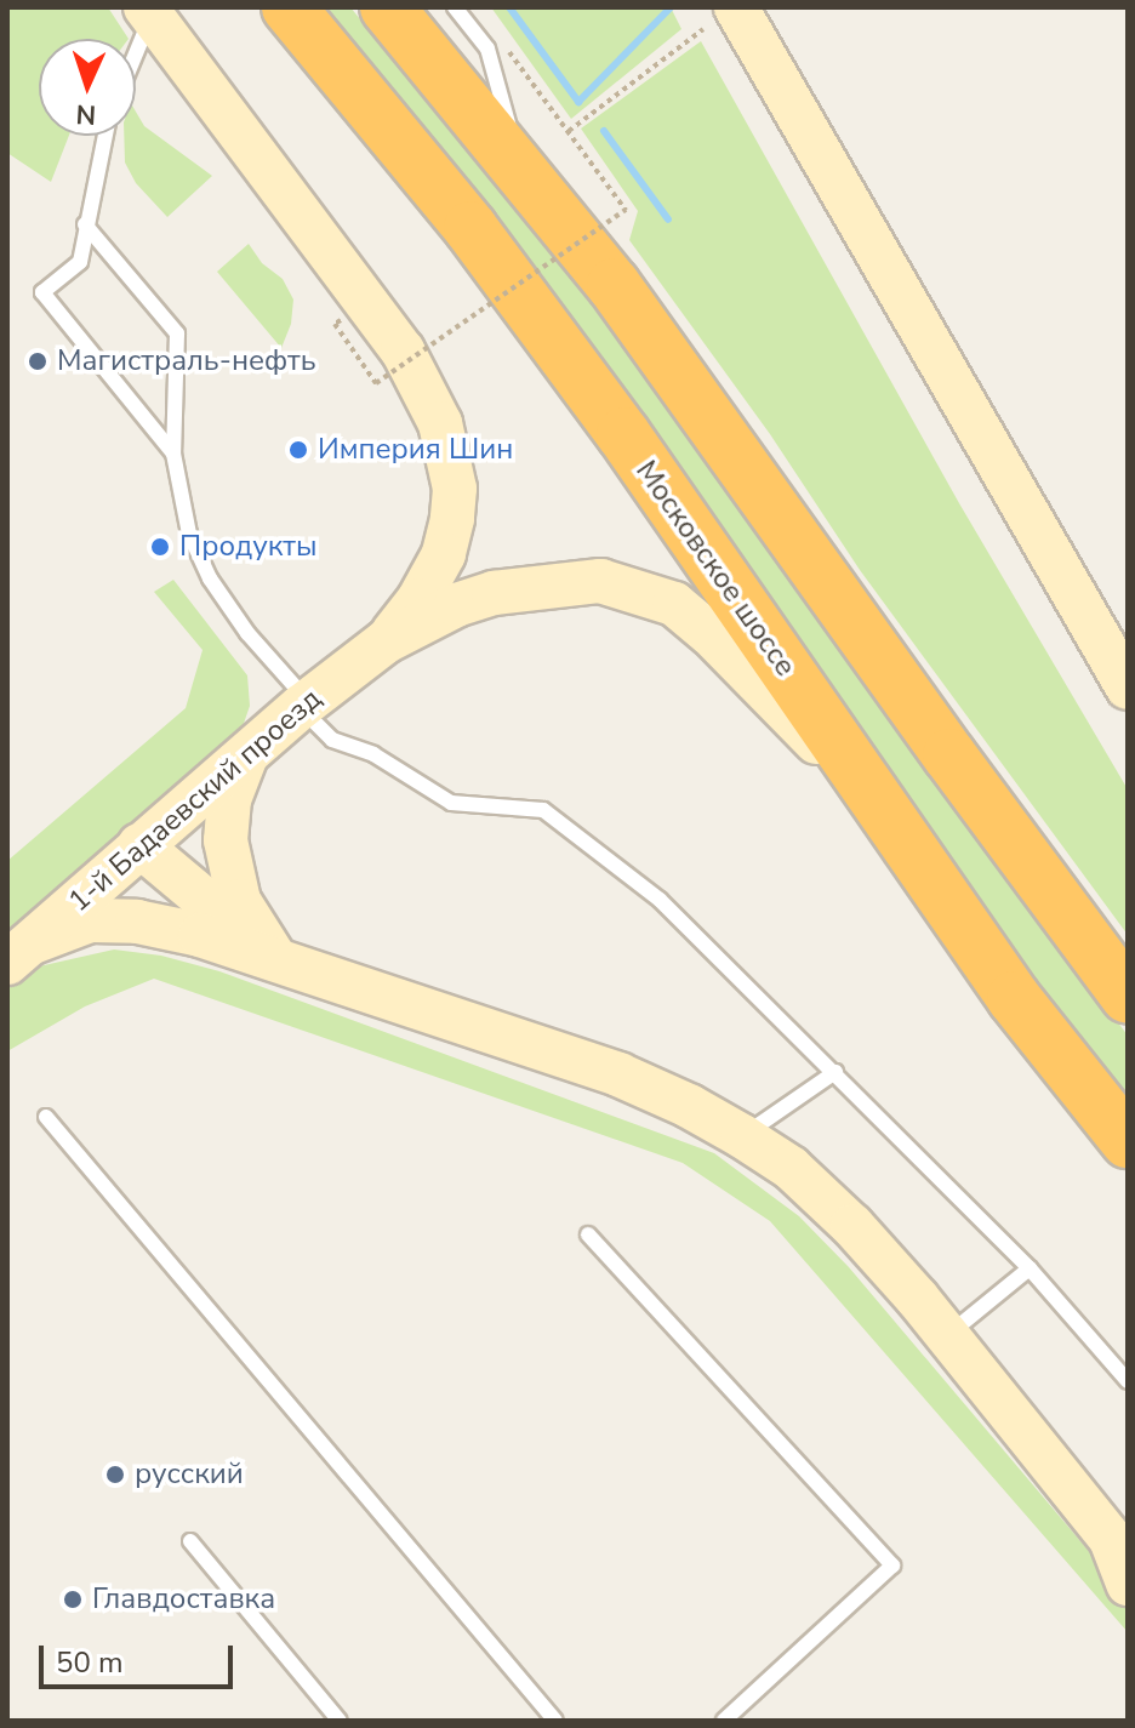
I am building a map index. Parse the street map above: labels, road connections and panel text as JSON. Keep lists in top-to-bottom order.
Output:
{
  "streets": {
    "highway": ["Московское шоссе"],
    "street": ["1-й Бадаевский проезд"]
  },
  "places": [
    "Магистраль-нефть",
    "Империя Шин",
    "Продукты",
    "русский",
    "Главдоставка"
  ],
  "scale_bar": "50 m",
  "north": "bottom"
}
